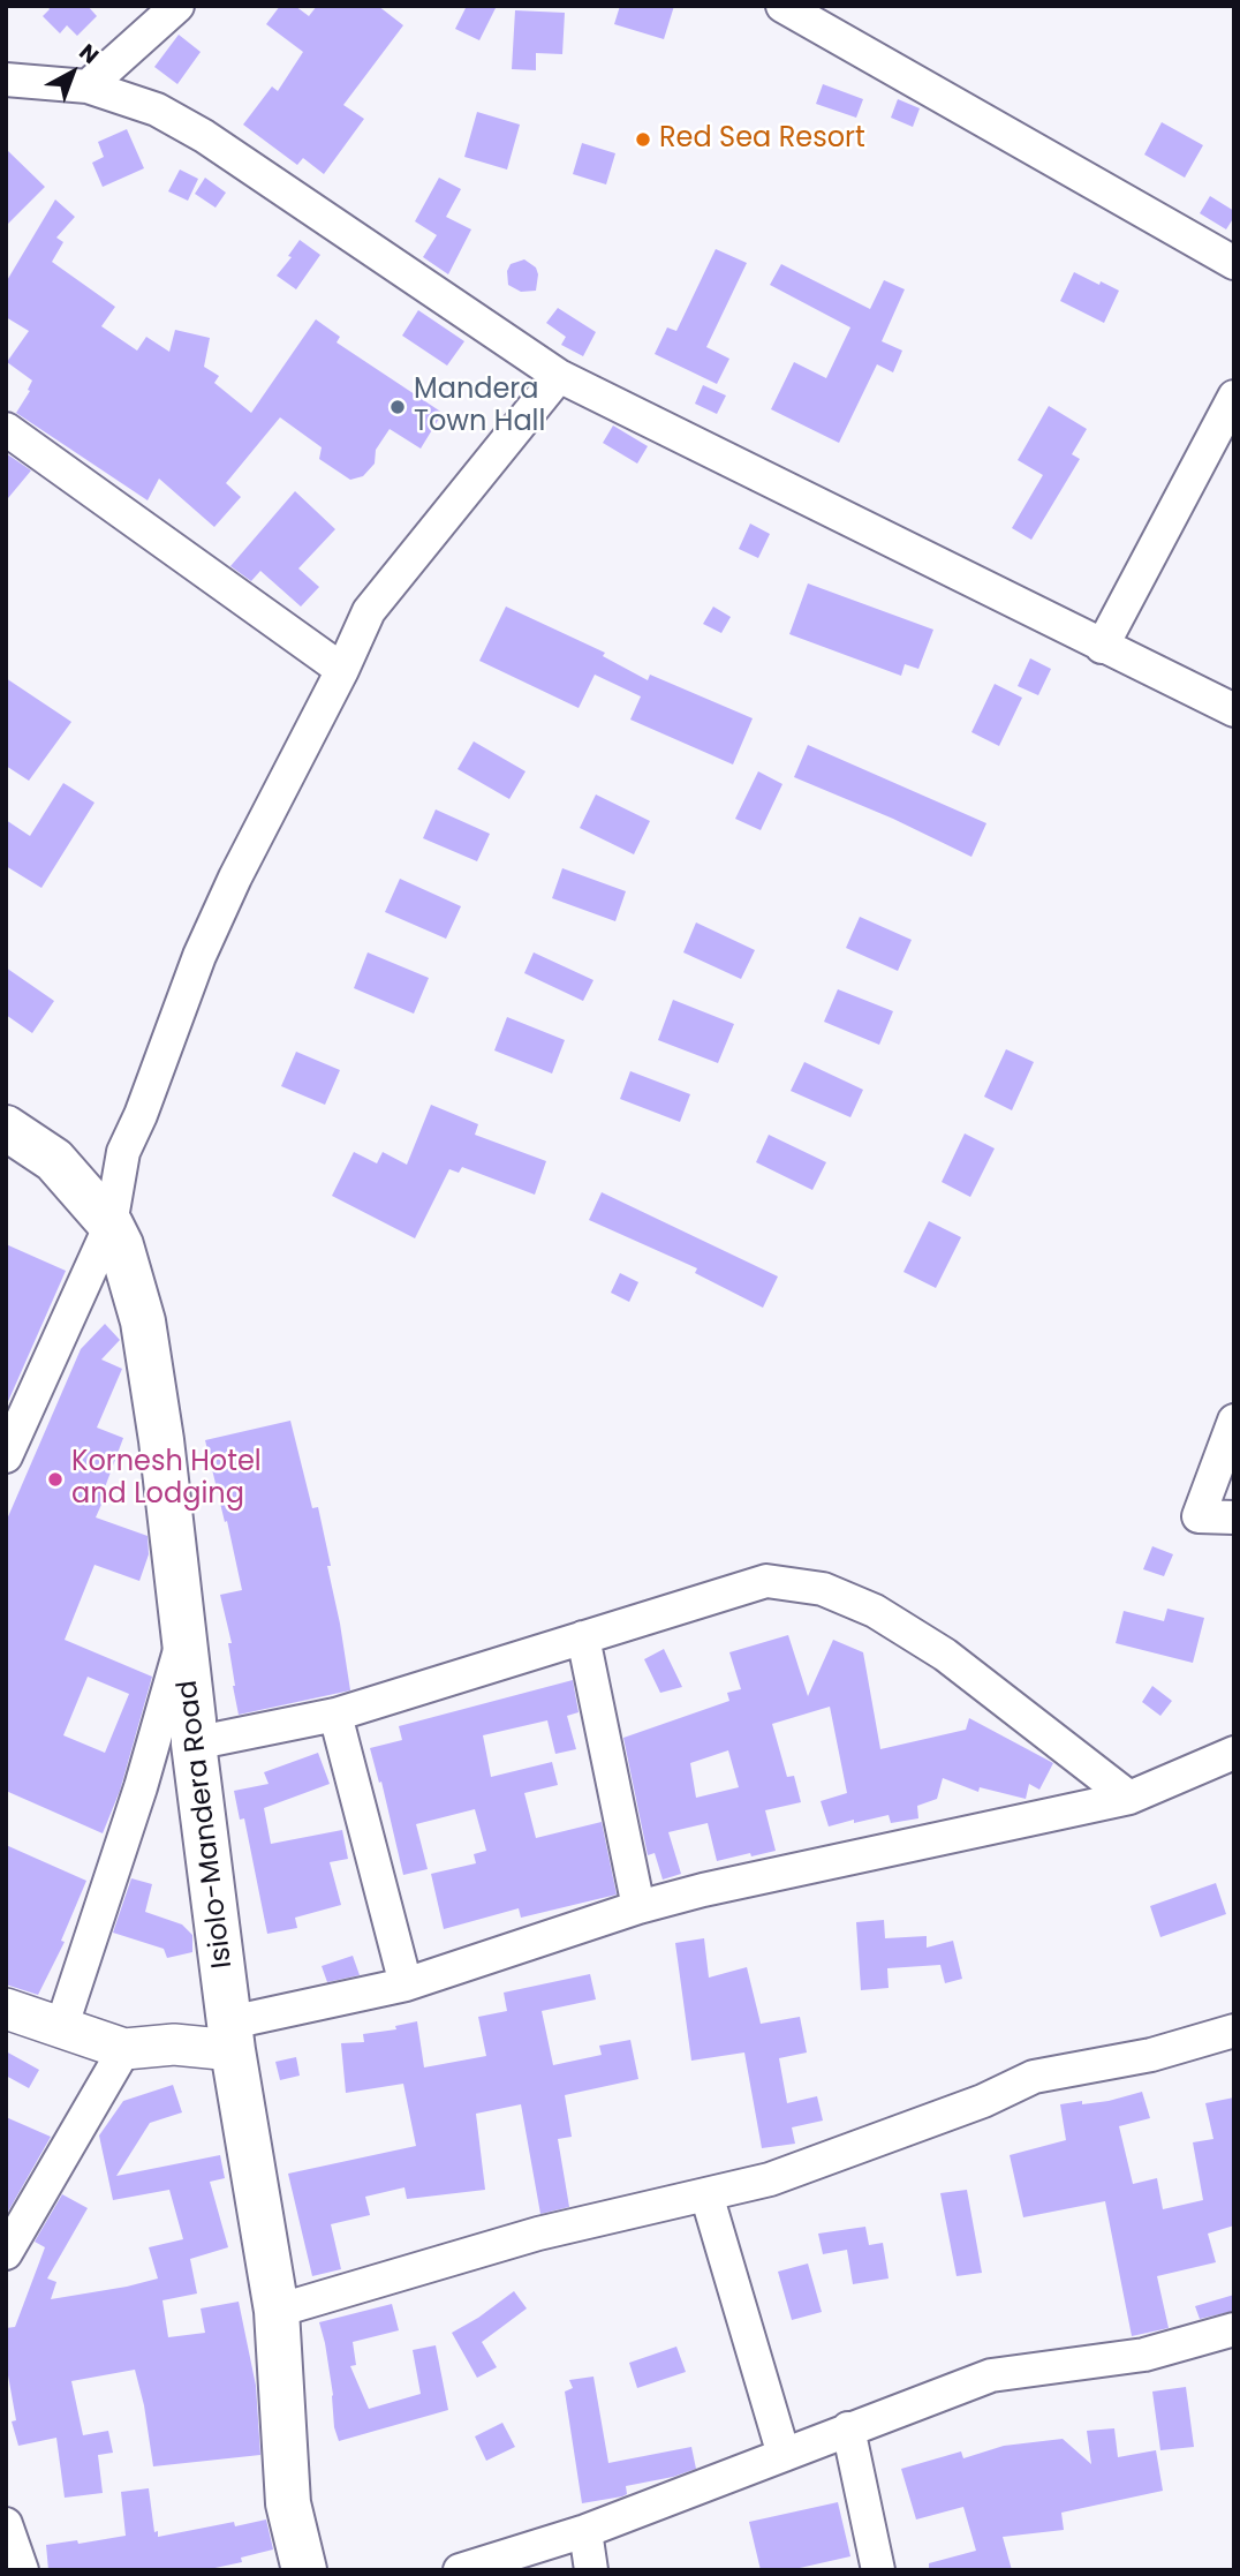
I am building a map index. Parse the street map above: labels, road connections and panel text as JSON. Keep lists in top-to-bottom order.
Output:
{
  "streets": {
    "highway": ["Isiolo-Mandera Road"]
  },
  "places": ["Red Sea Resort", "Mandera Town Hall", "Kornesh Hotel and Lodging"],
  "north": "top right"
}
